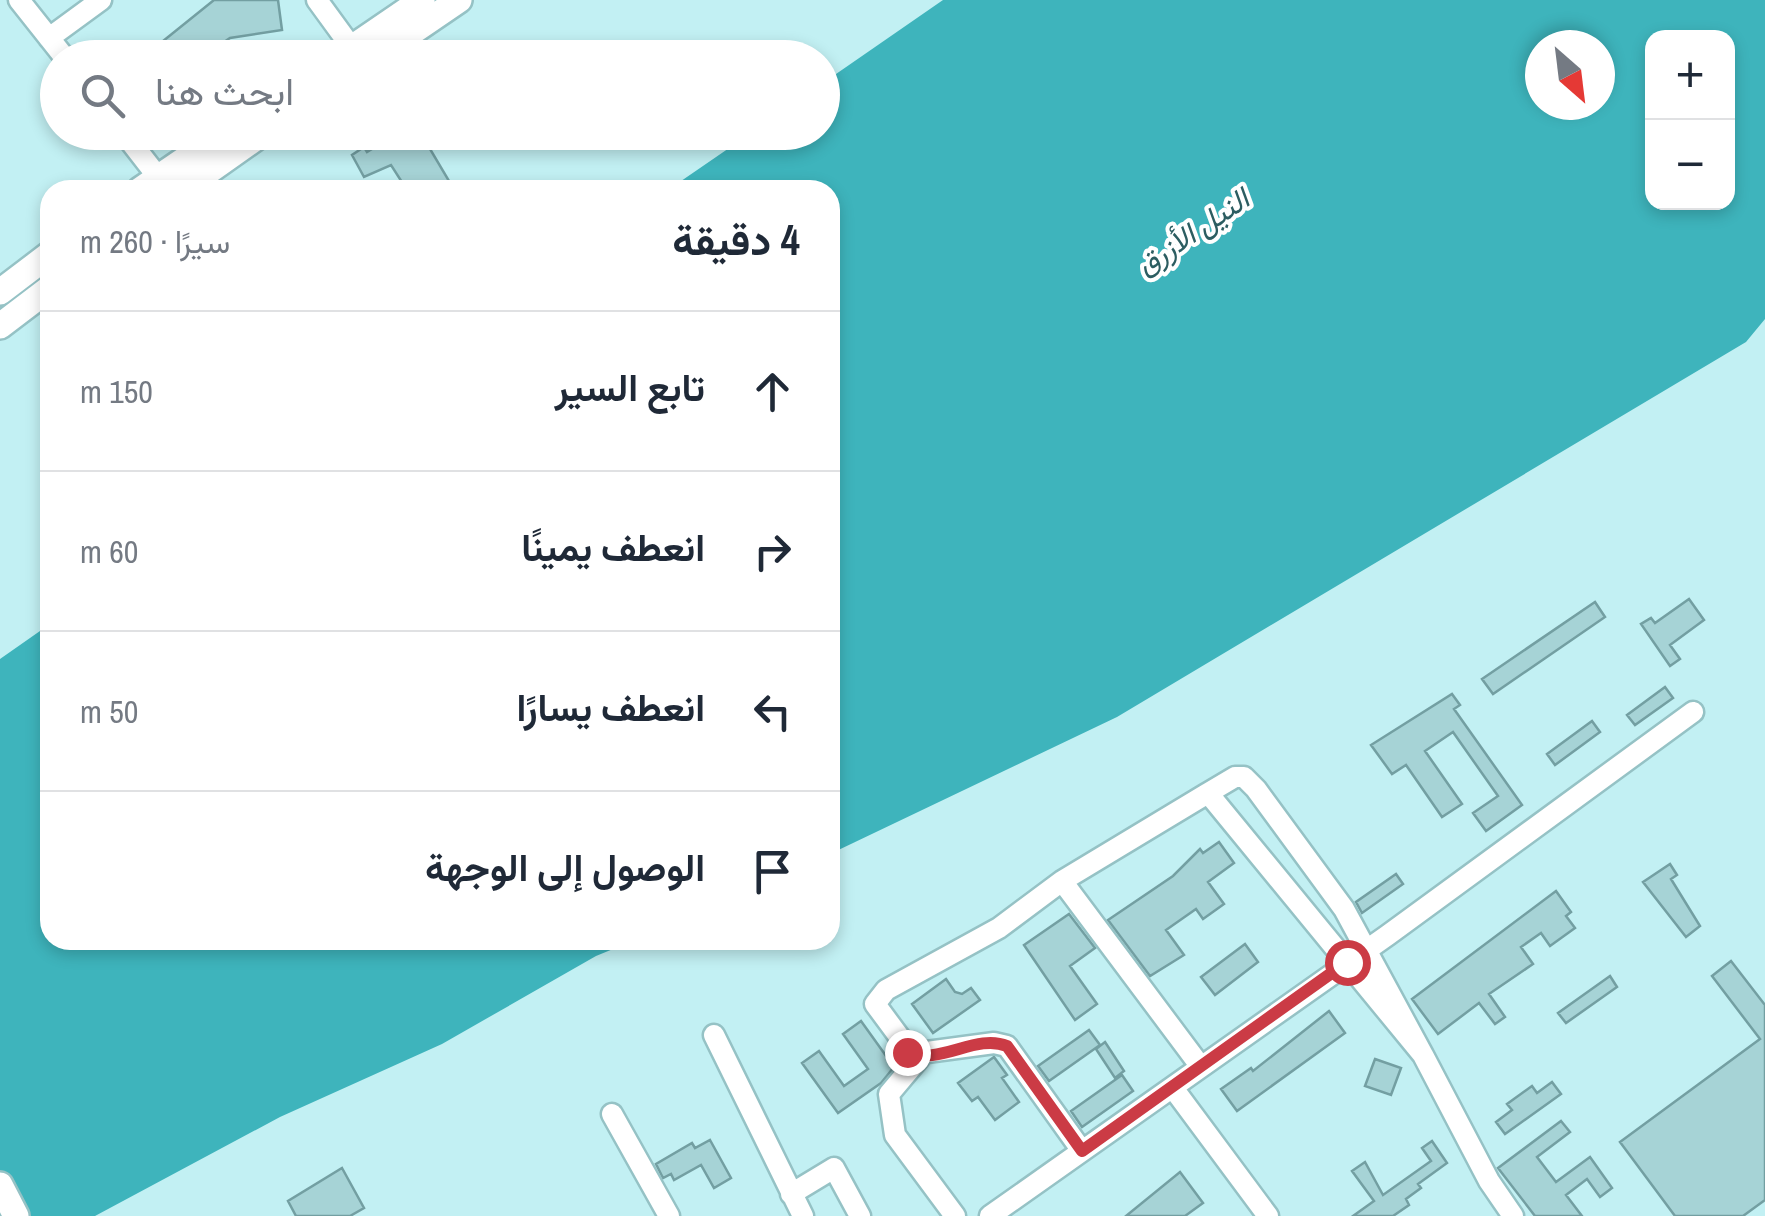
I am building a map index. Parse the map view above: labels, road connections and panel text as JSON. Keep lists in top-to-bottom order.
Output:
{
  "water": ["النيل الأزرق"],
  "north": "bottom right",
  "page": {
    "map_buttons": ["+", "−"],
    "search": "ابحث هنا",
    "heading": ["4 دقيقة", "سيرًا · 260 m"],
    "list": [
      ["تابع السير", "150 m"],
      ["انعطف يمينًا", "60 m"],
      ["انعطف يسارًا", "50 m"],
      "الوصول إلى الوجهة"
    ]
  }
}
